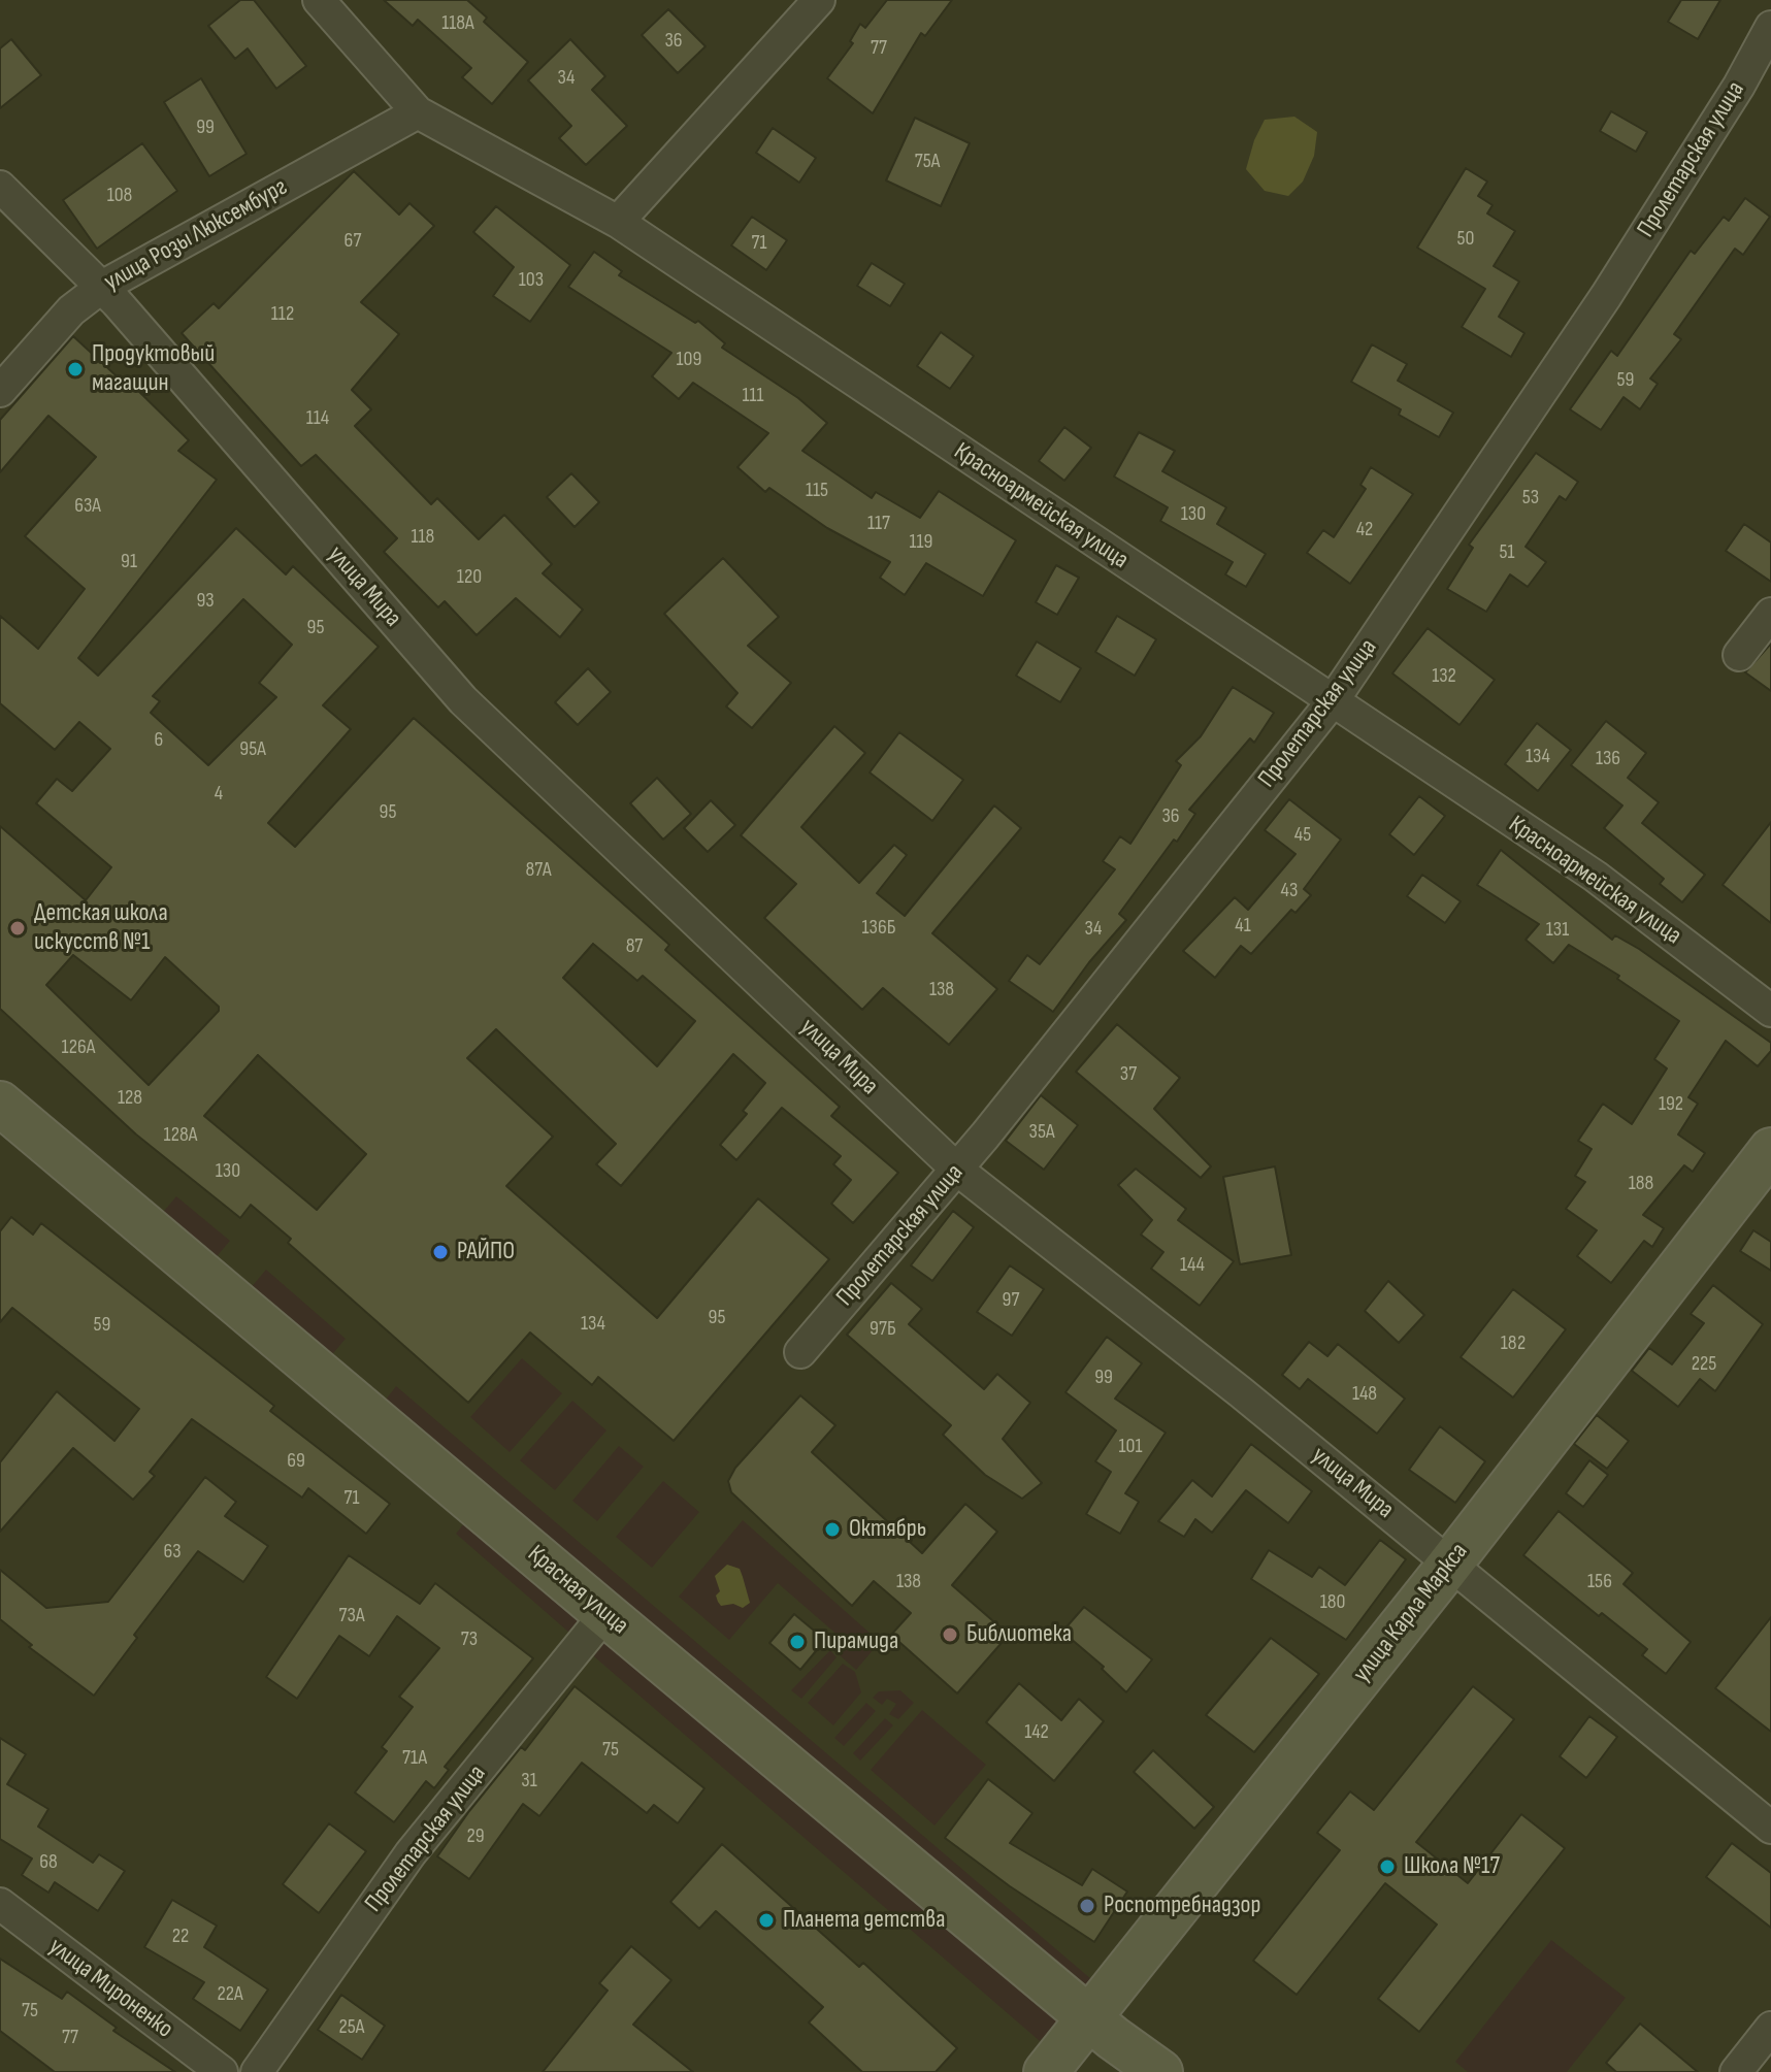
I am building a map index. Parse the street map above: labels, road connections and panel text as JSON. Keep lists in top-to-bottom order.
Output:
{
  "streets": {
    "main road": ["Красная улица", "улица Карла Маркса"],
    "street": [
      "Пролетарская улица",
      "улица Розы Люксембург",
      "Красноармейская улица",
      "улица Мира",
      "улица Мироненко"
    ]
  },
  "crossings": [
    ["Пролетарская улица", "Красноармейская улица"],
    ["Пролетарская улица", "улица Мира"],
    ["Пролетарская улица", "Красная улица"],
    ["улица Розы Люксембург", "Красноармейская улица"],
    ["улица Розы Люксембург", "улица Мира"],
    ["улица Мира", "улица Карла Маркса"],
    ["Красная улица", "улица Карла Маркса"]
  ],
  "places": [
    "Продуктовый магащин",
    "Детская школа искусств №1",
    "РАЙПО",
    "Октябрь",
    "Библиотека",
    "Пирамида",
    "Школа №17",
    "Роспотребнадзор",
    "Планета детства"
  ],
  "house_numbers": [
    "118А",
    "36",
    "77",
    "34",
    "99",
    "75А",
    "108",
    "50",
    "67",
    "71",
    "103",
    "112",
    "109",
    "59",
    "111",
    "114",
    "115",
    "53",
    "63А",
    "130",
    "117",
    "42",
    "118",
    "119",
    "51",
    "91",
    "120",
    "93",
    "95",
    "132",
    "6",
    "95А",
    "134",
    "136",
    "4",
    "95",
    "36",
    "45",
    "87А",
    "43",
    "41",
    "136Б",
    "34",
    "131",
    "87",
    "138",
    "126А",
    "37",
    "128",
    "192",
    "35А",
    "128А",
    "130",
    "188",
    "144",
    "97",
    "95",
    "134",
    "59",
    "97Б",
    "182",
    "225",
    "99",
    "148",
    "101",
    "69",
    "71",
    "63",
    "138",
    "156",
    "180",
    "73А",
    "73",
    "142",
    "75",
    "71А",
    "31",
    "29",
    "68",
    "22",
    "22А",
    "75",
    "25А",
    "77"
  ]
}
